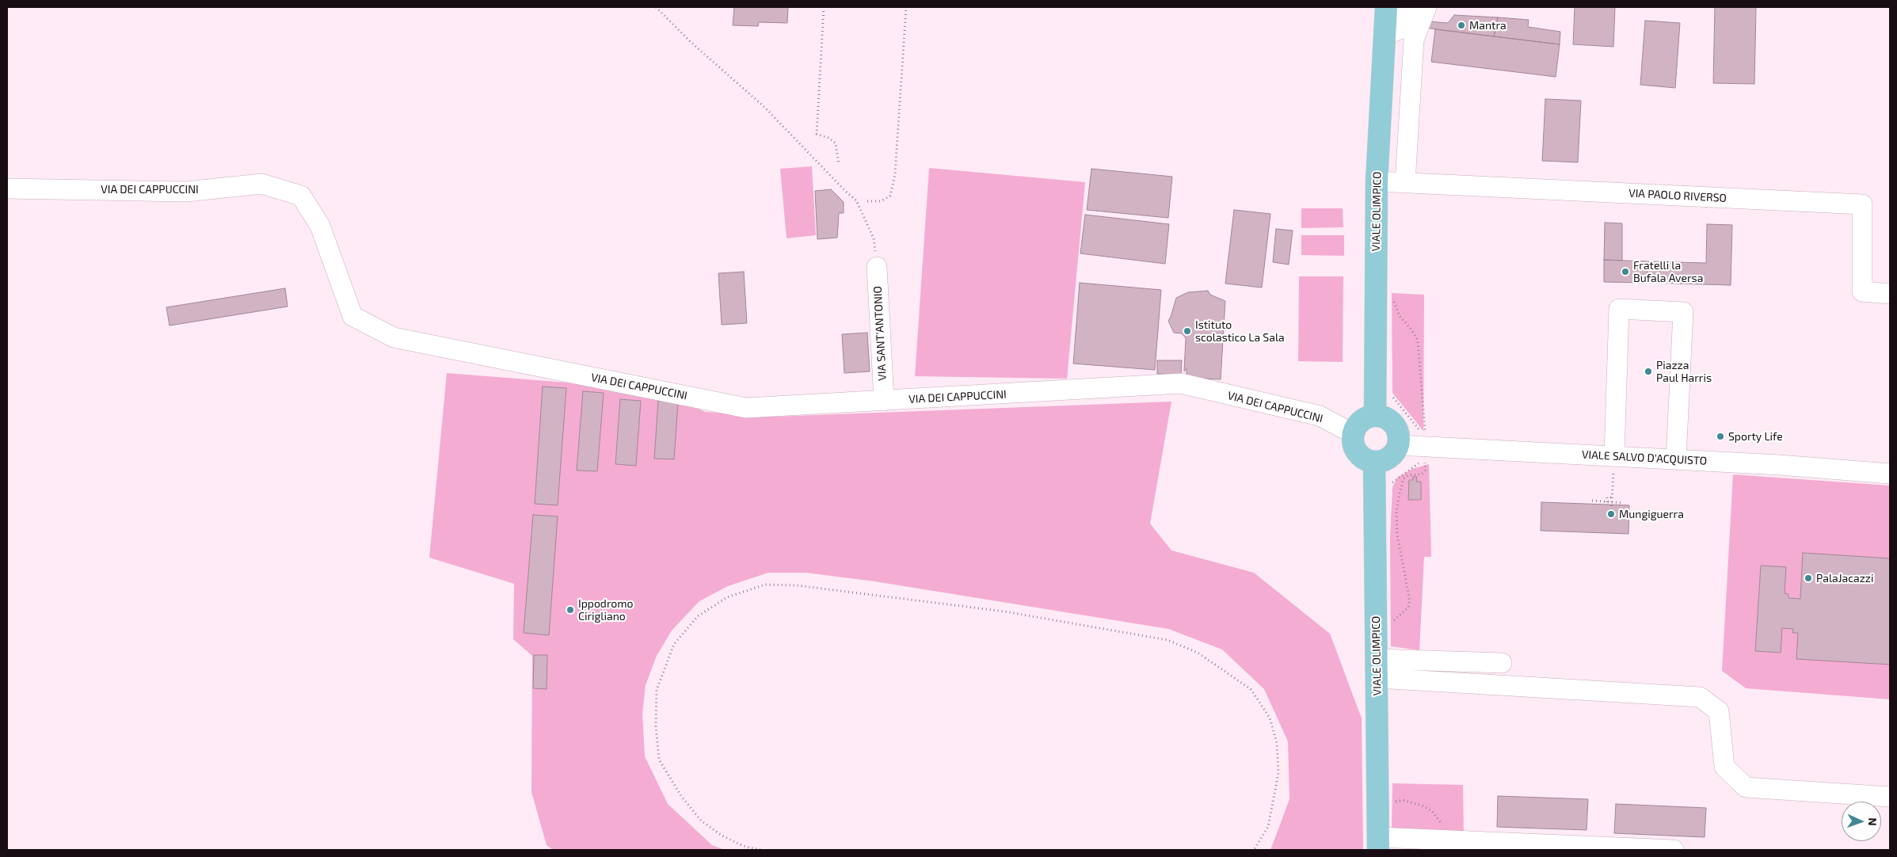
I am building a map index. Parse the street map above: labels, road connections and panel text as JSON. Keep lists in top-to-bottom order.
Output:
{
  "streets": {
    "main road": ["VIALE OLIMPICO"],
    "street": [
      "VIA DEI CAPPUCCINI",
      "VIA PAOLO RIVERSO",
      "VIA SANT'ANTONIO",
      "VIALE SALVO D'ACQUISTO"
    ]
  },
  "crossings": [
    ["VIA DEI CAPPUCCINI", "VIALE OLIMPICO"],
    ["VIA DEI CAPPUCCINI", "VIA SANT'ANTONIO"],
    ["VIA DEI CAPPUCCINI", "VIALE SALVO D'ACQUISTO"],
    ["VIA PAOLO RIVERSO", "VIALE OLIMPICO"],
    ["VIALE OLIMPICO", "VIALE SALVO D'ACQUISTO"]
  ],
  "places": [
    "Mantra",
    "Fratelli la Bufala Aversa",
    "Istituto scolastico La Sala",
    "Piazza Paul Harris",
    "Sporty Life",
    "Mungiguerra",
    "PalaJacazzi",
    "Ippodromo Cirigliano"
  ],
  "north": "right"
}
